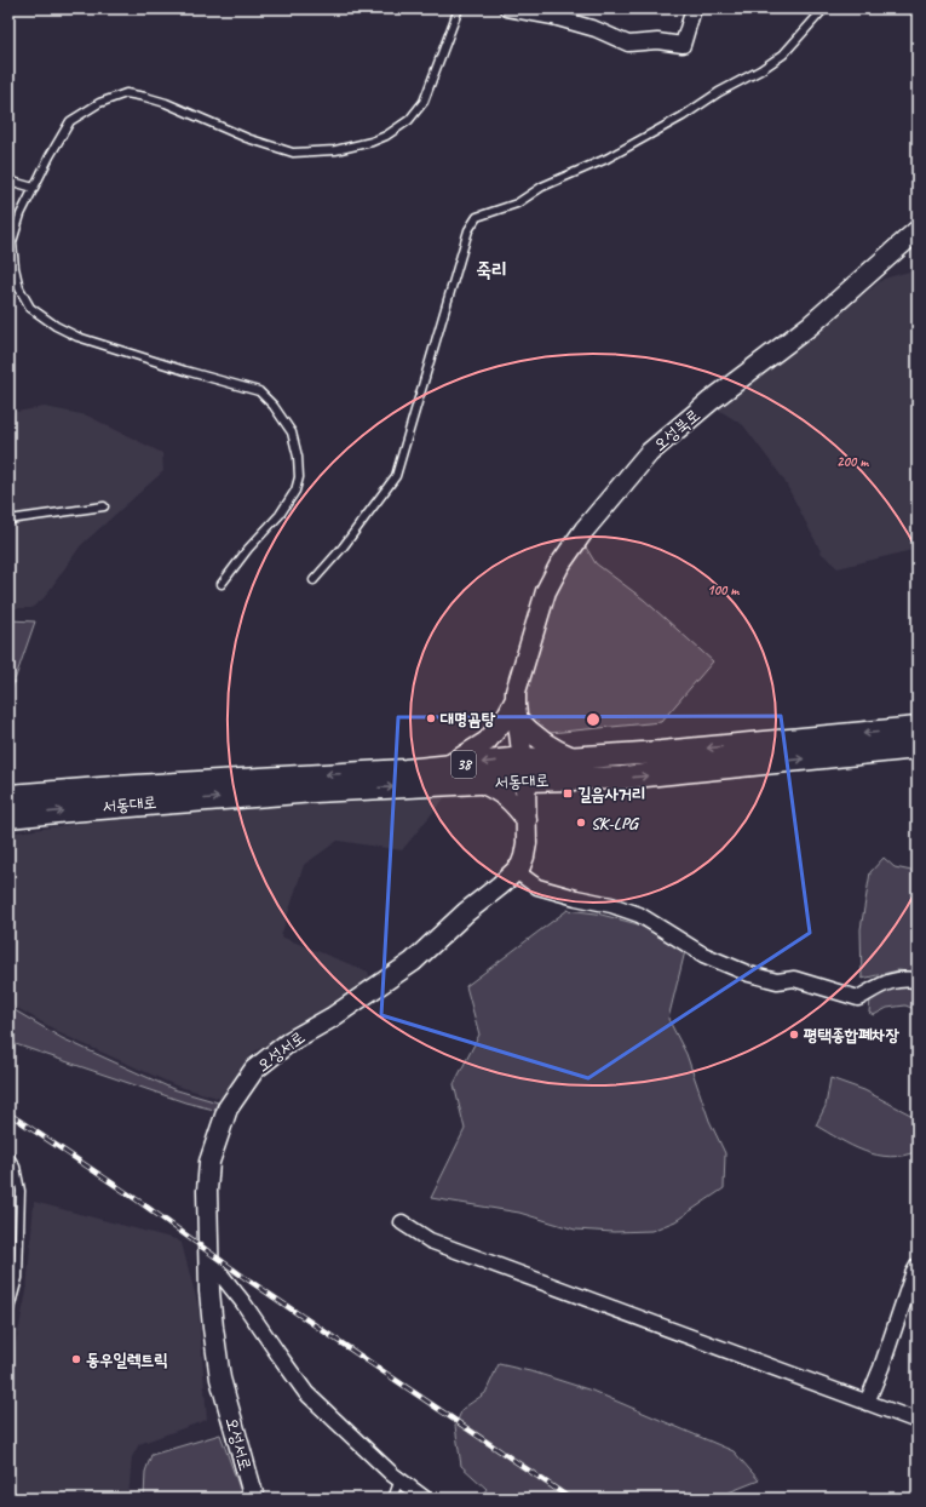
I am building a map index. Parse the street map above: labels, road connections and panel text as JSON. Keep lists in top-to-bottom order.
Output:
{
  "streets": {
    "main road": ["38", "서동대로"],
    "street": ["오성북로", "오성서로"]
  },
  "crossings": [
    ["오성북로", "오성서로"],
    ["서동대로", "오성서로"]
  ],
  "districts": ["죽리"],
  "places": {
    "other": [
      "대명곰탕",
      "SK-LPG",
      "평택종합폐차장",
      "동우일렉트릭"
    ],
    "transit": ["길음사거리"]
  },
  "rings": ["200 m", "100 m"]
}
